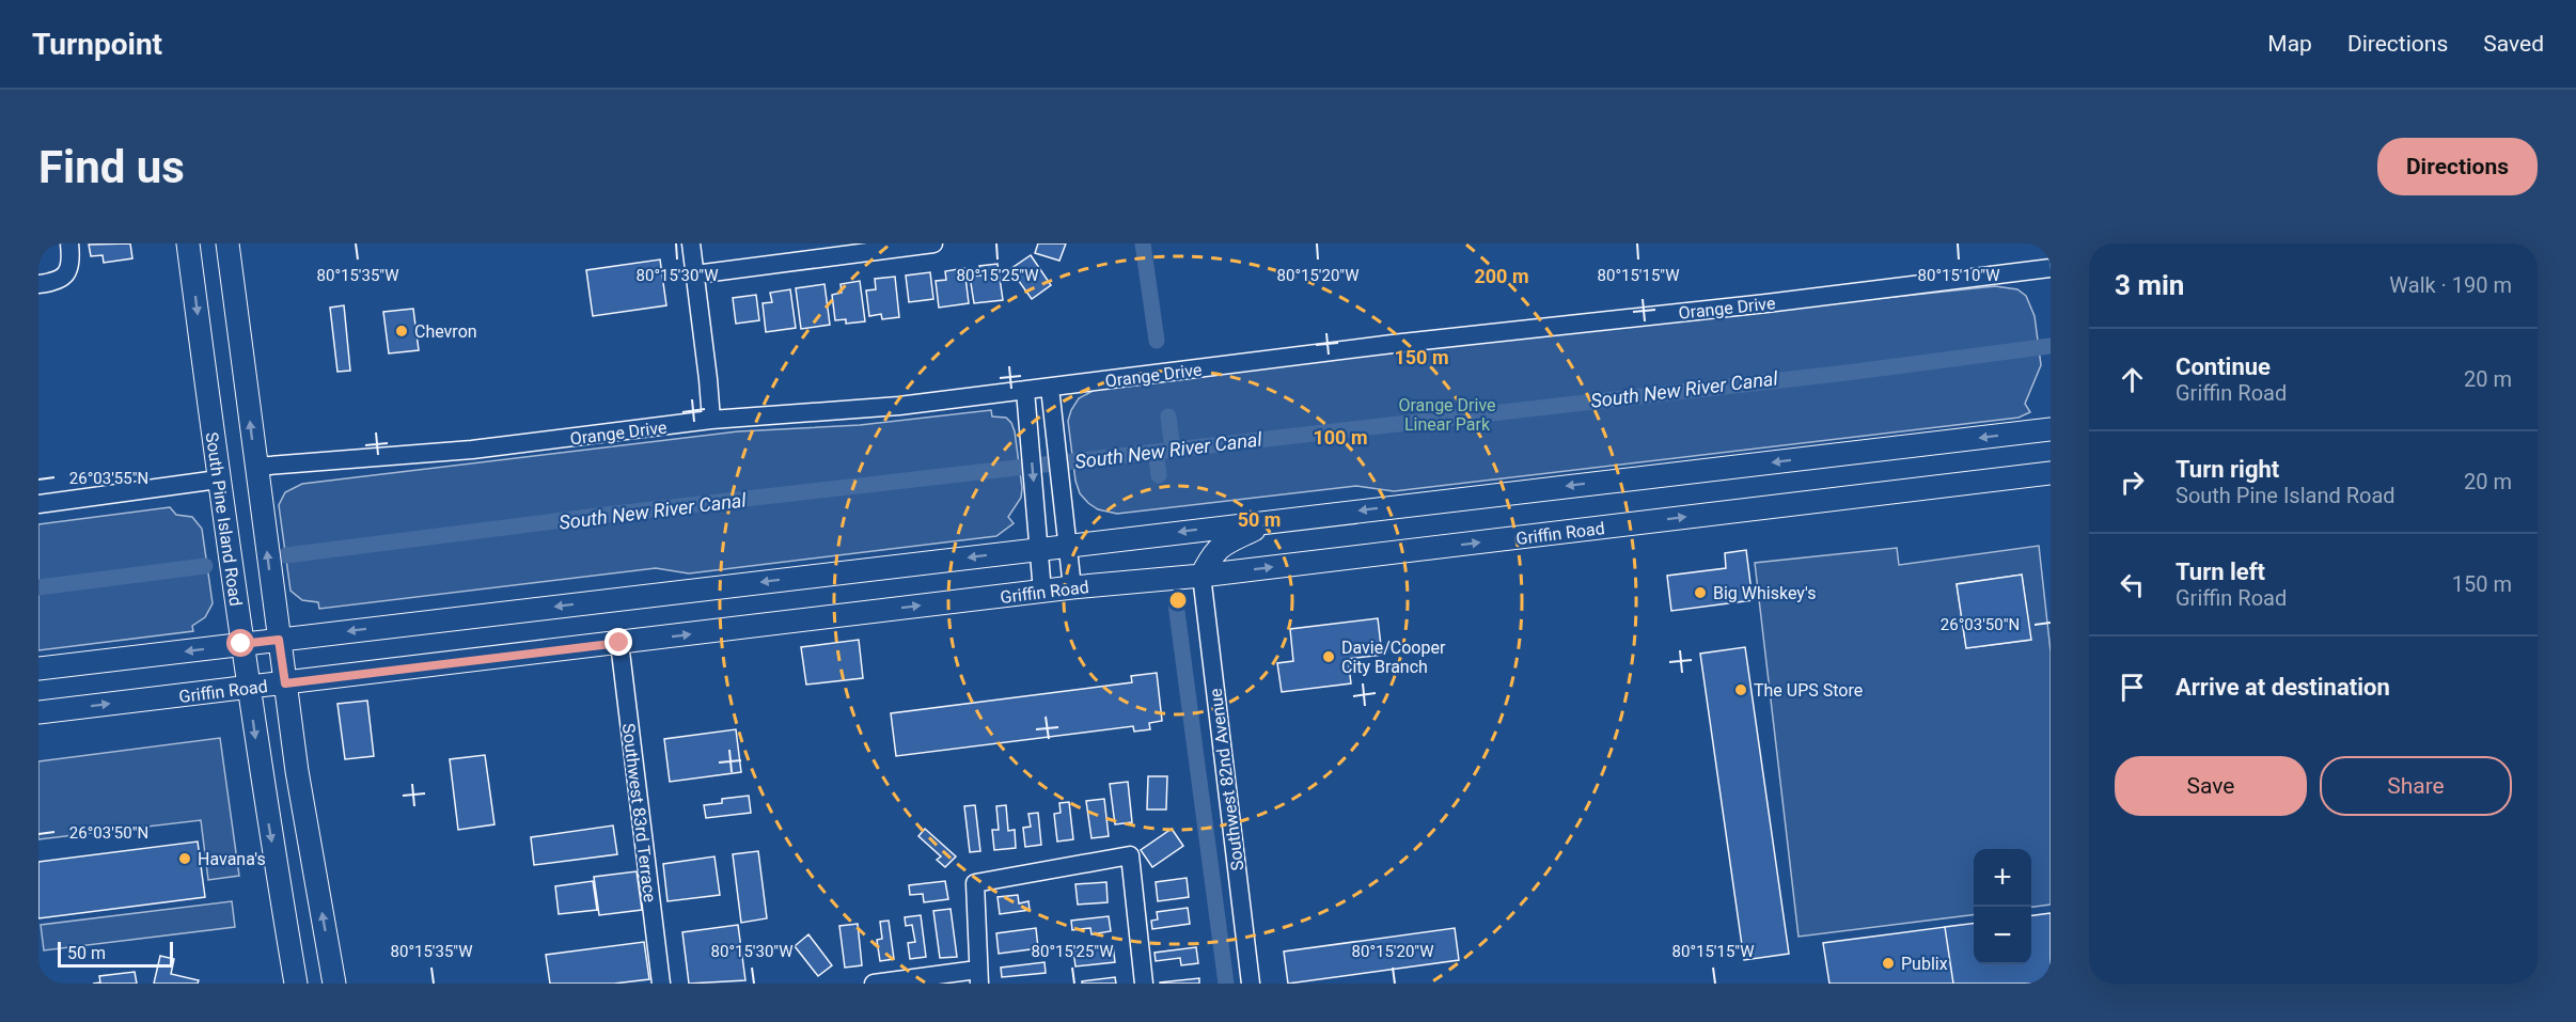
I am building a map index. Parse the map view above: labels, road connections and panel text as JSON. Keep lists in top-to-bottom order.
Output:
{
  "streets": {
    "main road": ["South Pine Island Road", "Griffin Road"],
    "street": ["Orange Drive", "Southwest 82nd Avenue", "Southwest 83rd Terrace"]
  },
  "crossings": [
    ["South Pine Island Road", "Griffin Road"],
    ["Griffin Road", "Southwest 82nd Avenue"],
    ["Griffin Road", "Southwest 83rd Terrace"]
  ],
  "water": ["South New River Canal"],
  "parks": ["Orange Drive Linear Park"],
  "places": [
    "Chevron",
    "Big Whiskey's",
    "Davie/Cooper City Branch",
    "The UPS Store",
    "Havana's",
    "Publix"
  ],
  "scale_bar": "50 m",
  "page": {
    "header": "Turnpoint",
    "nav": ["Map", "Directions", "Saved"],
    "buttons": [
      "Directions",
      ["Save", "Share"]
    ],
    "title": "Find us",
    "heading": ["3 min", "Walk · 190 m"],
    "list": [
      ["Continue", "Griffin Road", "20 m"],
      ["Turn right", "South Pine Island Road", "20 m"],
      ["Turn left", "Griffin Road", "150 m"],
      "Arrive at destination"
    ],
    "map_buttons": ["+", "−"],
    "scale": "50 m"
  },
  "coordinates": [
    "80°15'35\"W",
    "80°15'30\"W",
    "80°15'25\"W",
    "80°15'20\"W",
    "80°15'15\"W",
    "80°15'10\"W",
    "26°03'55\"N",
    "26°03'50\"N"
  ],
  "rings": [
    "200 m",
    "150 m",
    "100 m",
    "50 m"
  ]
}
